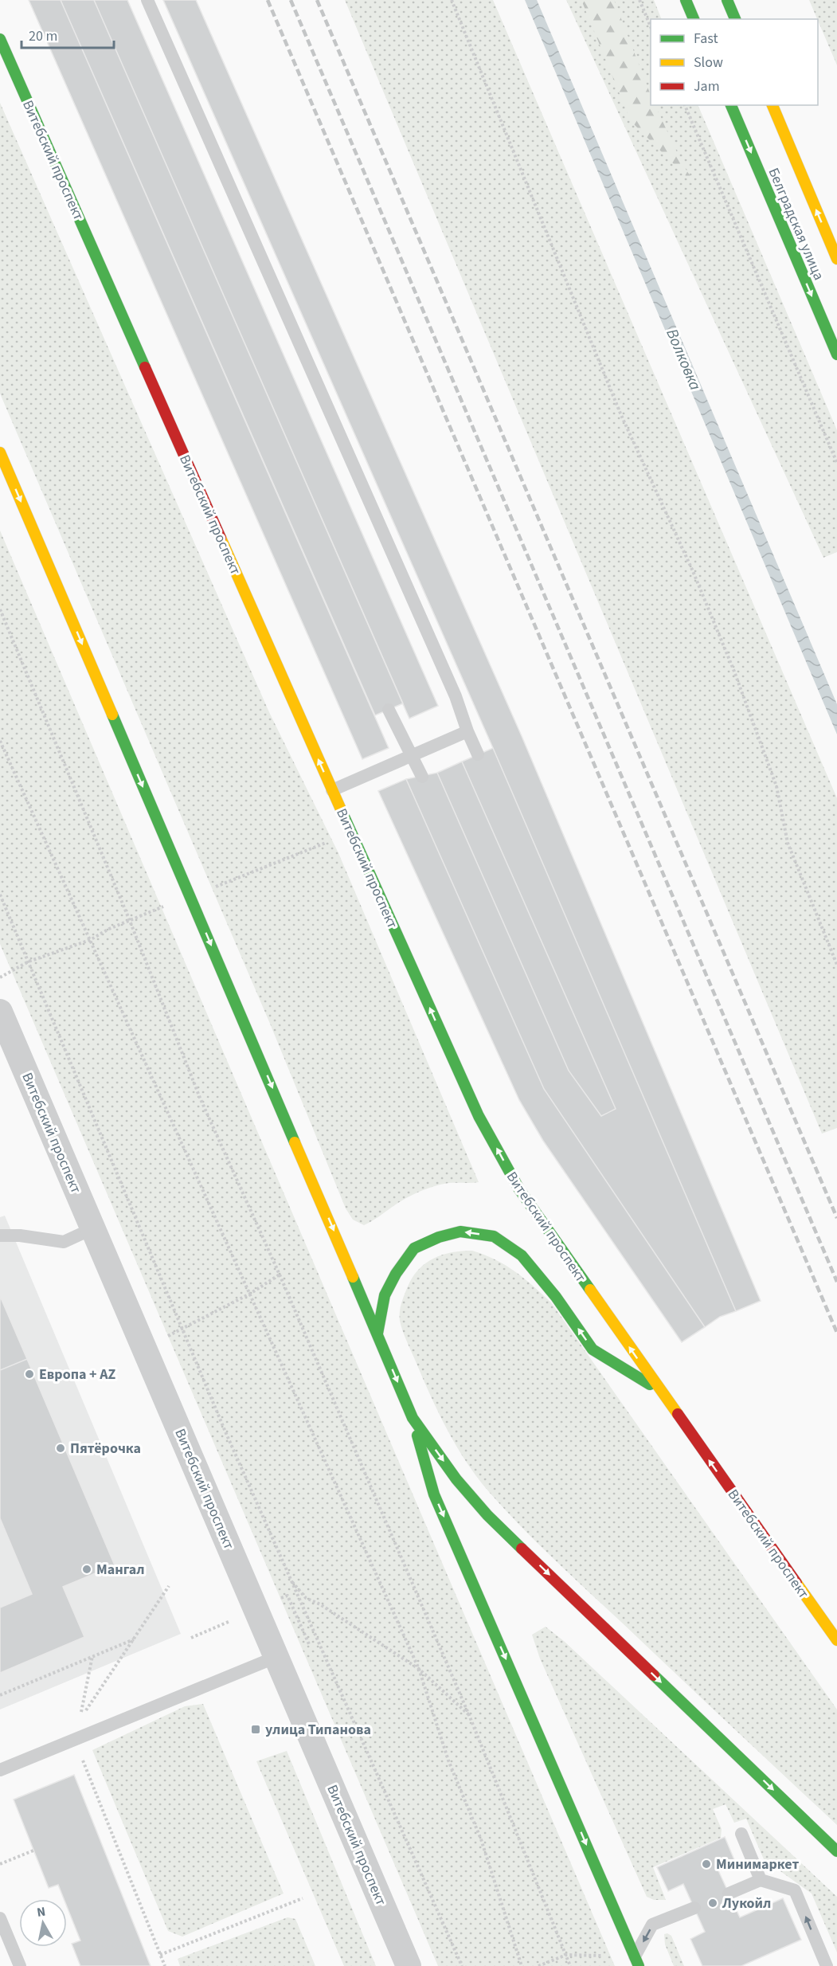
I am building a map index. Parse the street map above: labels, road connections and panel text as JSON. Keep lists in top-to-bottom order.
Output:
{
  "streets": {
    "main road": ["Витебский проспект", "Белградская улица"]
  },
  "one_way": ["Витебский проспект"],
  "water": ["Волковка"],
  "places": {
    "other": [
      "Европа + AZ",
      "Пятёрочка",
      "Мангал",
      "Минимаркет",
      "Лукойл"
    ],
    "transit": ["улица Типанова"]
  },
  "legend": ["Fast", "Slow", "Jam"],
  "scale_bar": "20 m",
  "north": "top"
}
